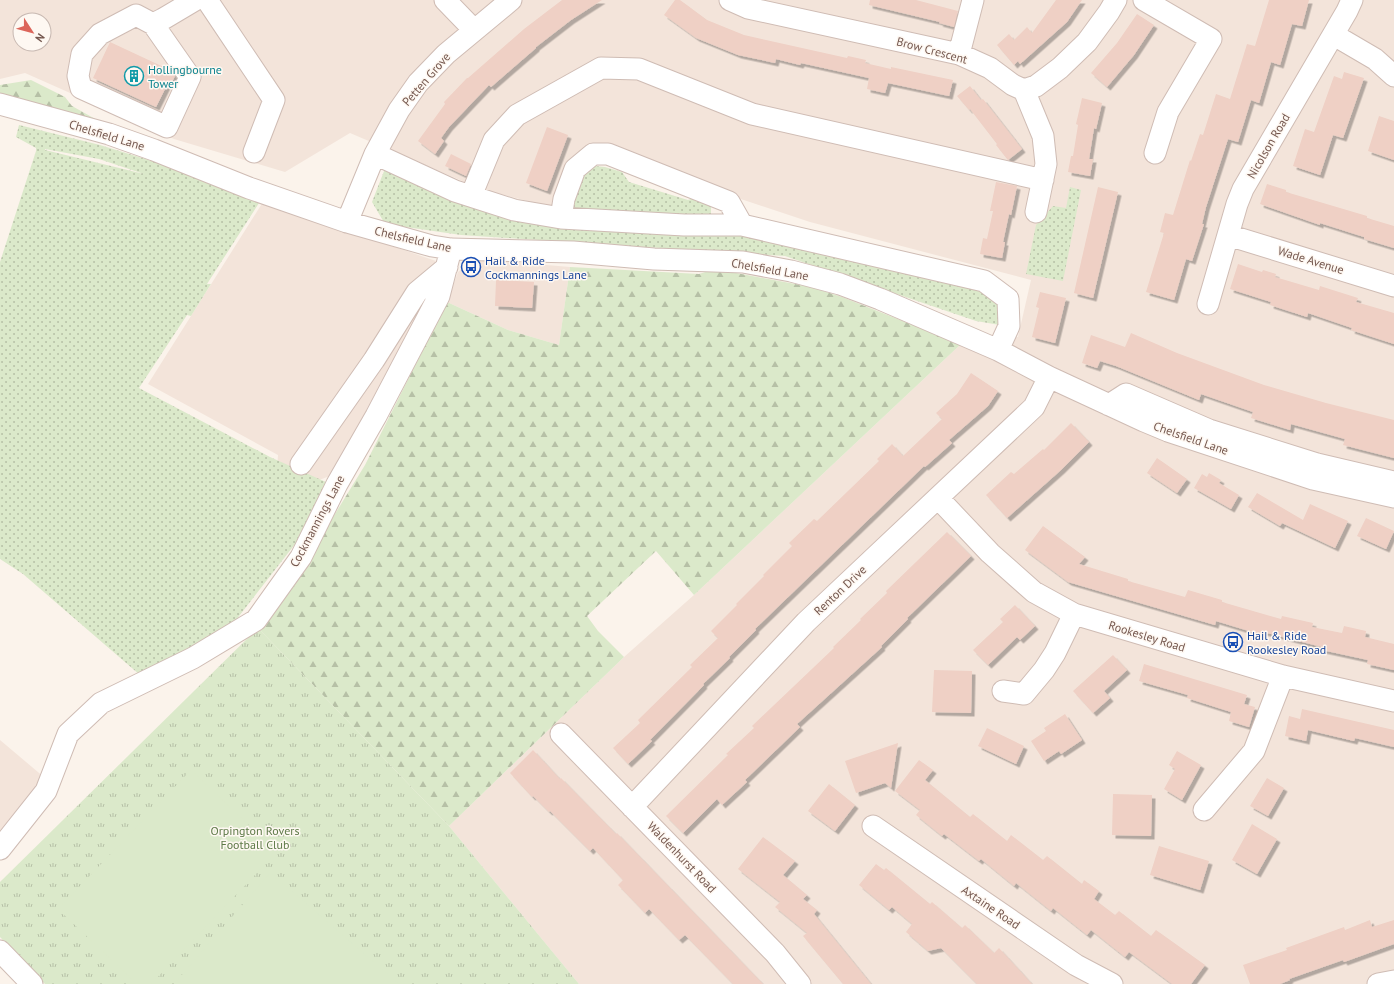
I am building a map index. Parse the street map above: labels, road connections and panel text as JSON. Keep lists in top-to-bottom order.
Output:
{
  "streets": {
    "street": [
      "Brow Crescent",
      "Petten Grove",
      "Chelsfield Lane",
      "Nicolson Road",
      "Wade Avenue",
      "Cockmannings Lane",
      "Renton Drive",
      "Rookesley Road",
      "Waldenhurst Road",
      "Axtaine Road"
    ]
  },
  "crossings": [
    ["Petten Grove", "Chelsfield Lane"],
    ["Chelsfield Lane", "Cockmannings Lane"],
    ["Chelsfield Lane", "Renton Drive"],
    ["Nicolson Road", "Wade Avenue"],
    ["Renton Drive", "Rookesley Road"],
    ["Renton Drive", "Waldenhurst Road"]
  ],
  "parks": ["Orpington Rovers Football Club"],
  "places": {
    "building": ["Hollingbourne Tower"],
    "bus stop": ["Hail & Ride Cockmannings Lane", "Hail & Ride Rookesley Road"]
  },
  "north": "bottom right"
}
